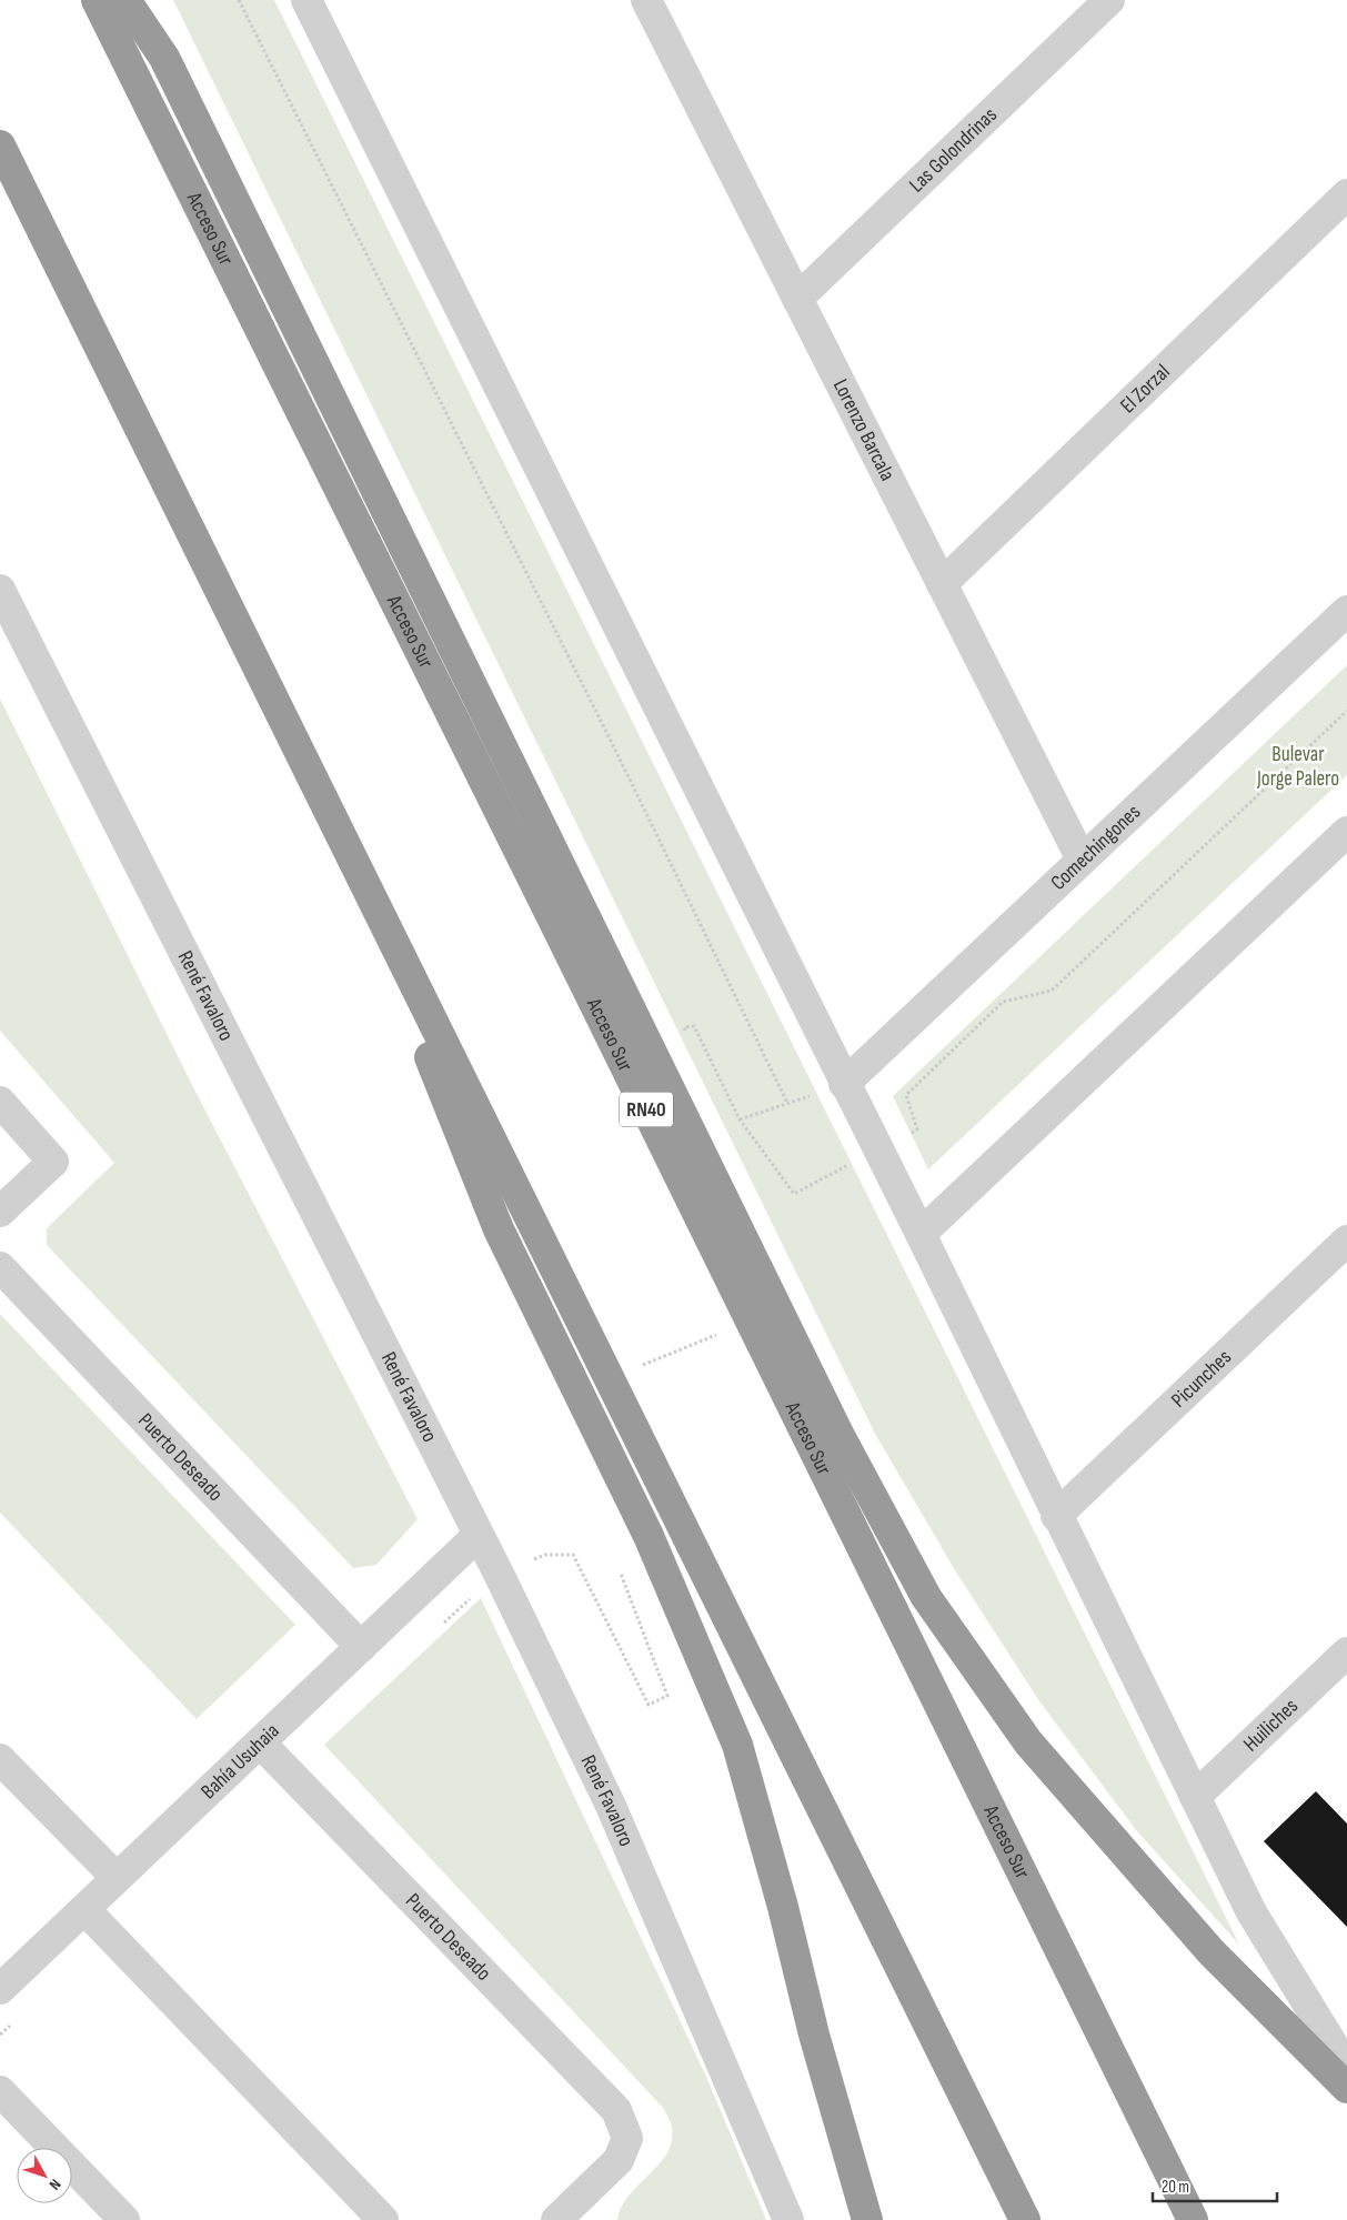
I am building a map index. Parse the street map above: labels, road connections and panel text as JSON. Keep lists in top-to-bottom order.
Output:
{
  "streets": {
    "highway": ["Acceso Sur", "RN40"],
    "street": [
      "Las Golondrinas",
      "El Zorzal",
      "Lorenzo Barcala",
      "Comechingones",
      "René Favaloro",
      "Picunches",
      "Puerto Deseado",
      "Huiliches",
      "Bahía Usuhaia"
    ]
  },
  "crossings": [
    ["Las Golondrinas", "Lorenzo Barcala"],
    ["El Zorzal", "Lorenzo Barcala"],
    ["Lorenzo Barcala", "Comechingones"],
    ["René Favaloro", "Bahía Usuhaia"],
    ["Puerto Deseado", "Bahía Usuhaia"]
  ],
  "parks": ["Bulevar Jorge Palero"],
  "scale_bar": "20 m",
  "north": "bottom right"
}
